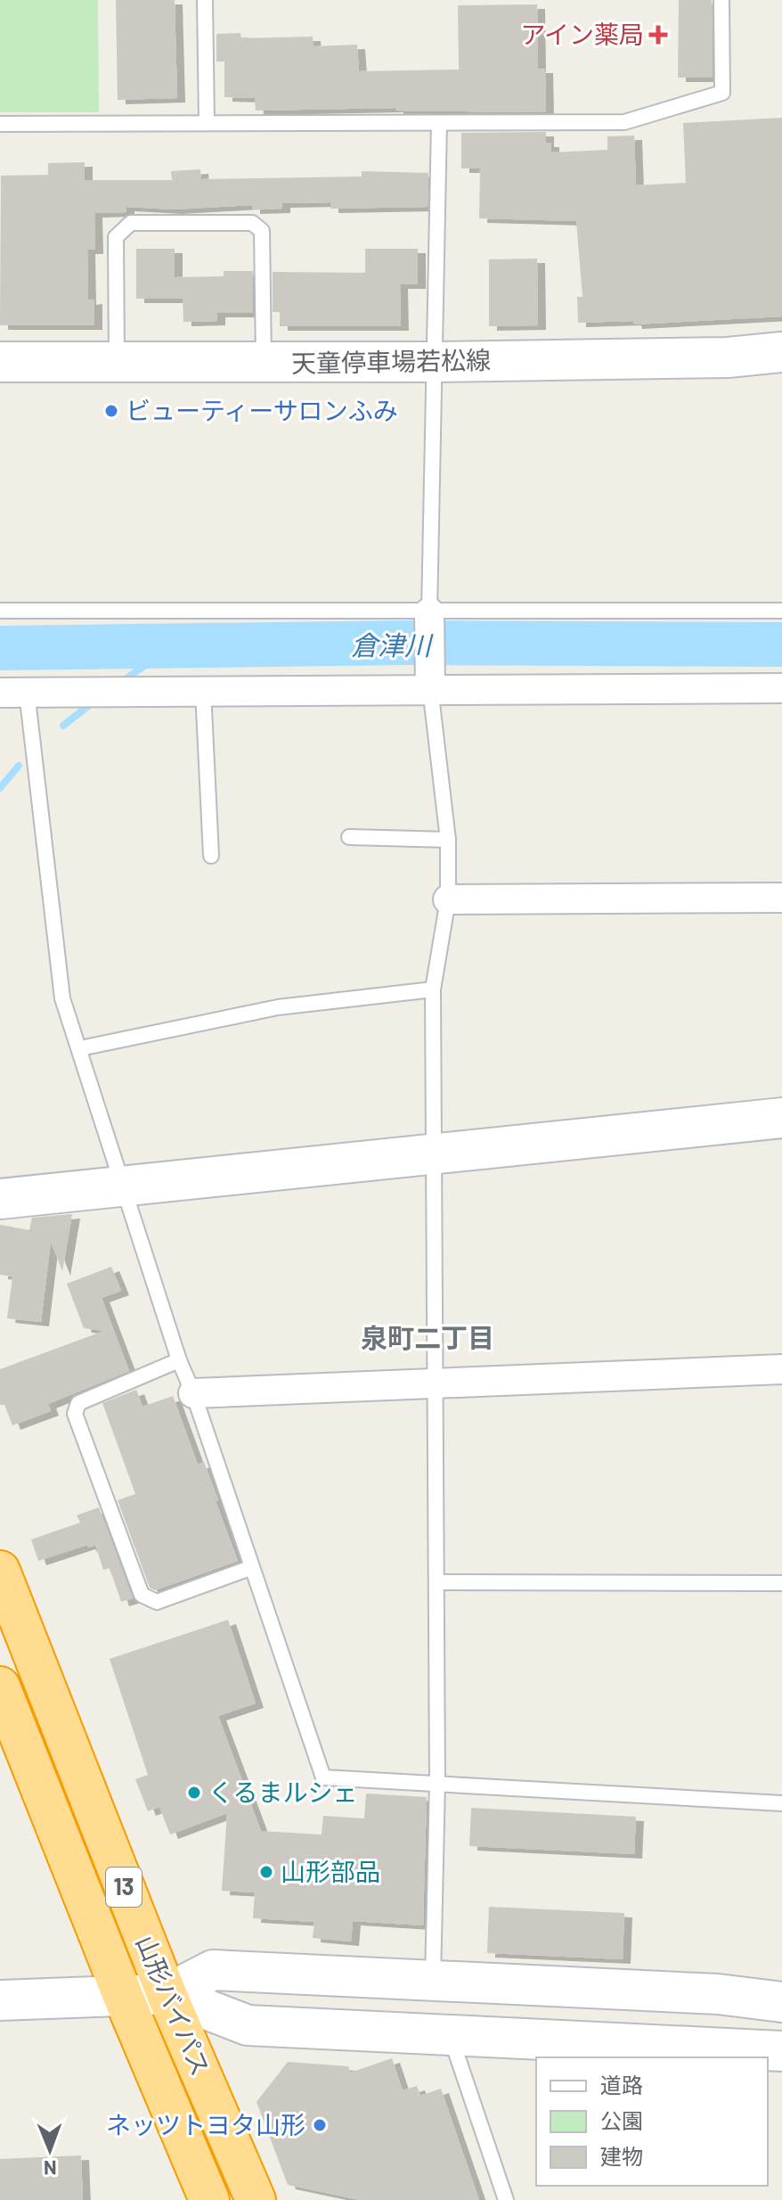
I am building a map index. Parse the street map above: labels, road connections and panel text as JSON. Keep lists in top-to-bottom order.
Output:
{
  "streets": {
    "highway": ["13", "山形バイパス"],
    "street": ["天童停車場若松線"]
  },
  "districts": ["泉町二丁目"],
  "water": ["倉津川"],
  "places": {
    "health": ["アイン薬局"],
    "other": [
      "ビューティーサロンふみ",
      "くるまルシェ",
      "山形部品",
      "ネッツトヨタ山形"
    ]
  },
  "legend": ["道路", "公園", "建物"],
  "north": "bottom"
}
